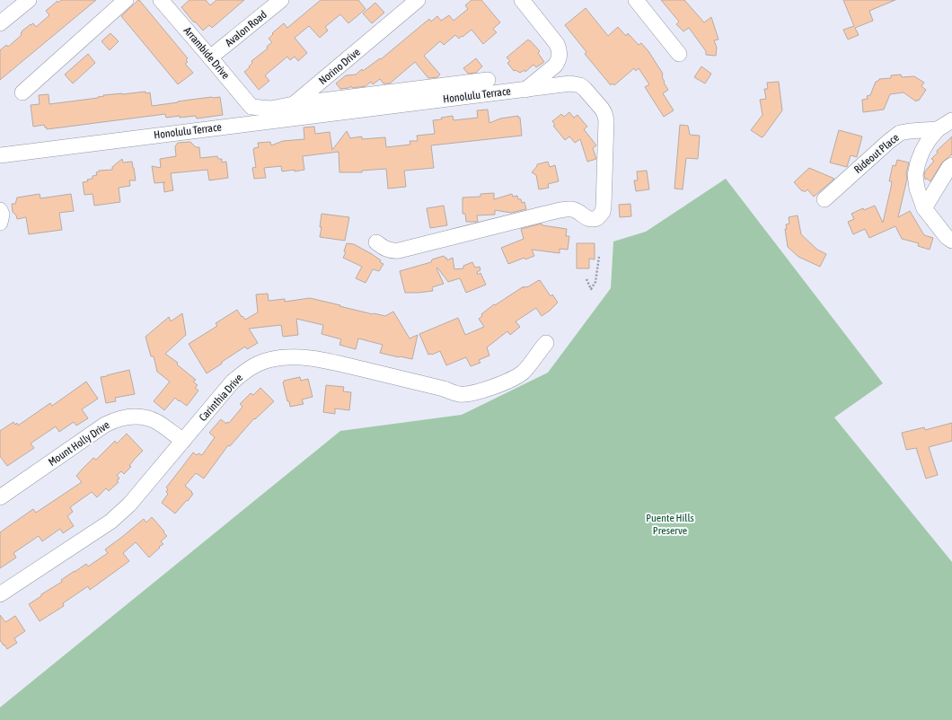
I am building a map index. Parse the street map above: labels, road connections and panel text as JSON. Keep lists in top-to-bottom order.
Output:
{
  "streets": {
    "street": [
      "Avalon Road",
      "Arrambide Drive",
      "Norino Drive",
      "Honolulu Terrace",
      "Rideout Place",
      "Carinthia Drive",
      "Mount Holly Drive"
    ]
  },
  "crossings": [
    ["Avalon Road", "Arrambide Drive"],
    ["Arrambide Drive", "Norino Drive"],
    ["Carinthia Drive", "Mount Holly Drive"]
  ],
  "parks": ["Puente Hills Preserve"]
}
